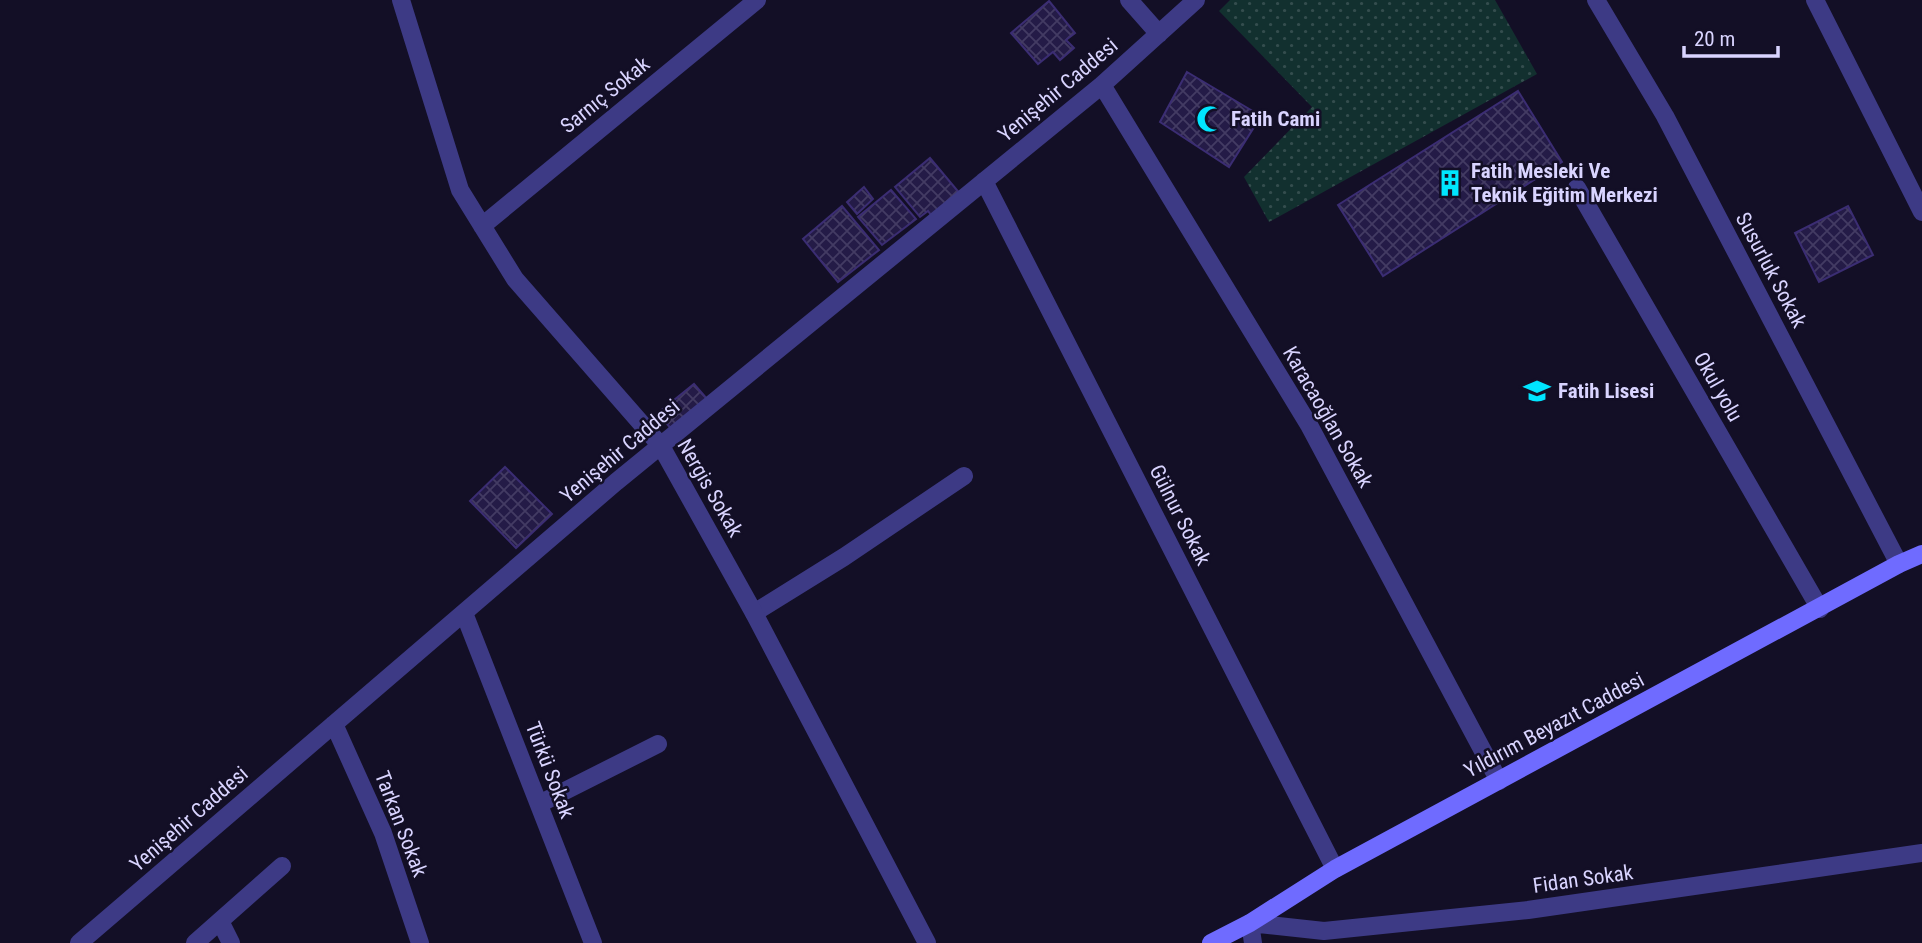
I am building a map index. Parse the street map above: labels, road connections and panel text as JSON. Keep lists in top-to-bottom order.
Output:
{
  "streets": {
    "street": [
      "Yenişehir Caddesi",
      "Sarnıç Sokak",
      "Susurluk Sokak",
      "Okul yolu",
      "Karacaoğlan Sokak",
      "Nergis Sokak",
      "Gülnur Sokak",
      "Yıldırım Beyazıt Caddesi",
      "Türkü Sokak",
      "Tarkan Sokak",
      "Fidan Sokak"
    ]
  },
  "crossings": [
    ["Yenişehir Caddesi", "Karacaoğlan Sokak"],
    ["Yenişehir Caddesi", "Nergis Sokak"],
    ["Yenişehir Caddesi", "Gülnur Sokak"],
    ["Yenişehir Caddesi", "Türkü Sokak"],
    ["Yenişehir Caddesi", "Tarkan Sokak"],
    ["Sarnıç Sokak", "Nergis Sokak"],
    ["Susurluk Sokak", "Yıldırım Beyazıt Caddesi"],
    ["Okul yolu", "Yıldırım Beyazıt Caddesi"],
    ["Karacaoğlan Sokak", "Yıldırım Beyazıt Caddesi"],
    ["Gülnur Sokak", "Yıldırım Beyazıt Caddesi"],
    ["Yıldırım Beyazıt Caddesi", "Fidan Sokak"]
  ],
  "places": {
    "mosque": ["Fatih Cami"],
    "building": ["Fatih Mesleki Ve Teknik Eğitim Merkezi"],
    "school or university": ["Fatih Lisesi"]
  },
  "scale_bar": "20 m"
}
